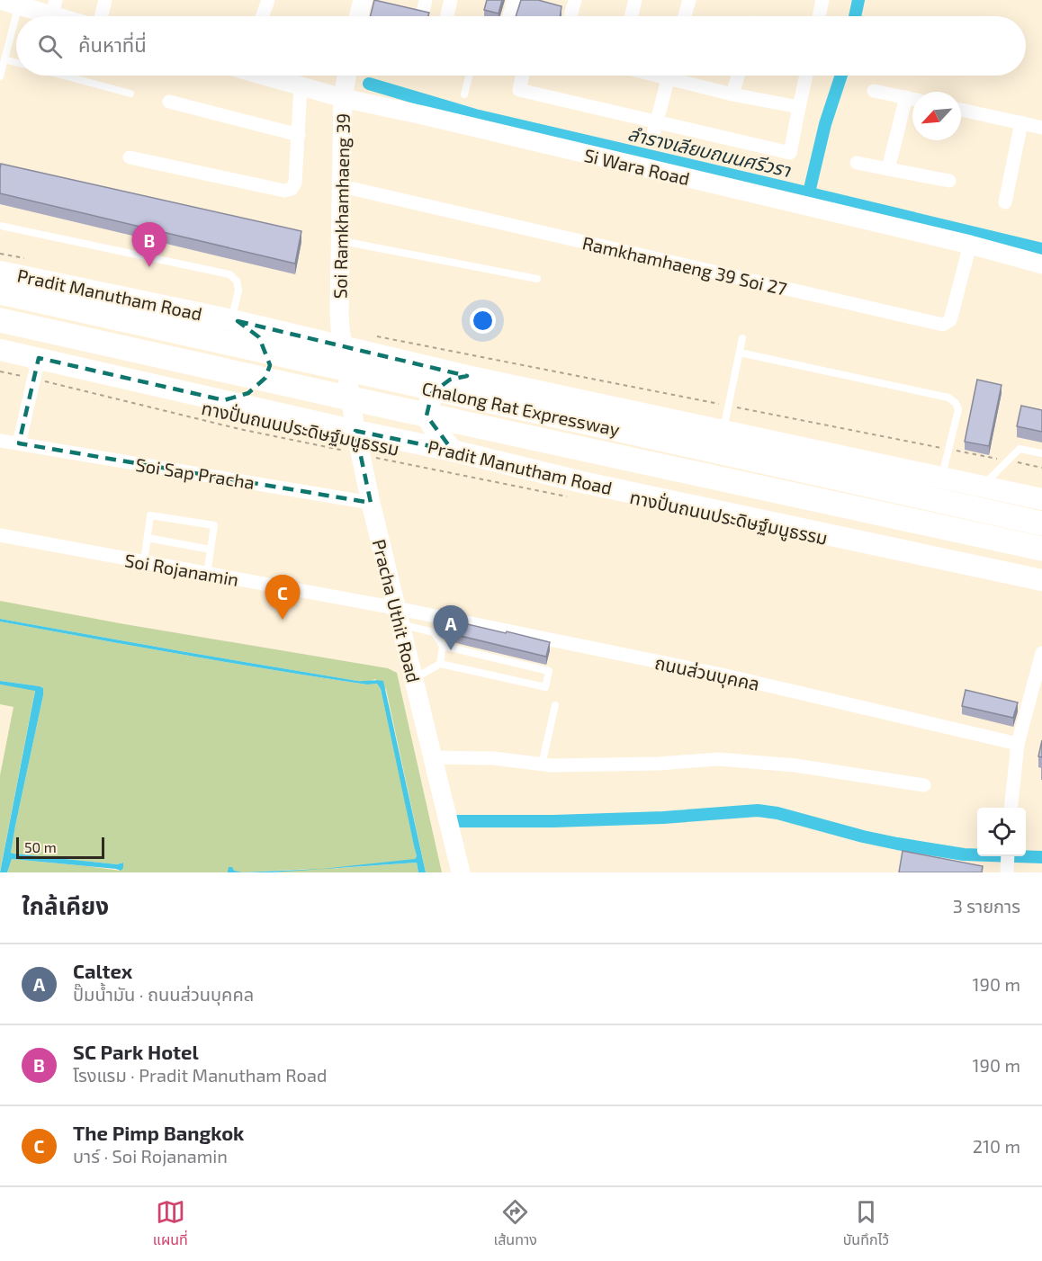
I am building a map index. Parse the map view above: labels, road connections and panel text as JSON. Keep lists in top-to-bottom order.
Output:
{
  "streets": {
    "highway": ["Chalong Rat Expressway"],
    "main road": ["Pradit Manutham Road"],
    "street": [
      "Si Wara Road",
      "Soi Ramkhamhaeng 39",
      "Ramkhamhaeng 39 Soi 27",
      "Soi Sap Pracha",
      "Soi Rojanamin",
      "Pracha Uthit Road",
      "ถนนส่วนบุคคล"
    ],
    "path": ["ทางปั่นถนนประดิษฐ์มนูธรรม"]
  },
  "crossings": [
    ["Si Wara Road", "Soi Ramkhamhaeng 39"],
    ["Si Wara Road", "Ramkhamhaeng 39 Soi 27"],
    ["Soi Ramkhamhaeng 39", "Ramkhamhaeng 39 Soi 27"],
    ["Soi Ramkhamhaeng 39", "Pradit Manutham Road"],
    ["Soi Ramkhamhaeng 39", "Pracha Uthit Road"],
    ["Pradit Manutham Road", "Pracha Uthit Road"],
    ["ทางปั่นถนนประดิษฐ์มนูธรรม", "Pracha Uthit Road"],
    ["Soi Sap Pracha", "Pracha Uthit Road"],
    ["Soi Rojanamin", "Pracha Uthit Road"],
    ["Soi Rojanamin", "ถนนส่วนบุคคล"],
    ["Pracha Uthit Road", "ถนนส่วนบุคคล"]
  ],
  "water": ["ลำรางเลียบถนนศรีวรา"],
  "scale_bar": "50 m",
  "north": "bottom left",
  "page": {
    "search": "ค้นหาที่นี่",
    "pins": ["B", "C", "A"],
    "scale": "50 m",
    "heading": ["ใกล้เคียง", "3 รายการ"],
    "list": [
      {
        "mark": "A",
        "name": "Caltex",
        "note": "ปั๊มน้ำมัน · ถนนส่วนบุคคล",
        "value": "190 m"
      },
      {
        "mark": "B",
        "name": "SC Park Hotel",
        "note": "โรงแรม · Pradit Manutham Road",
        "value": "190 m"
      },
      {
        "mark": "C",
        "name": "The Pimp Bangkok",
        "note": "บาร์ · Soi Rojanamin",
        "value": "210 m"
      }
    ],
    "nav": ["แผนที่", "เส้นทาง", "บันทึกไว้"]
  }
}
